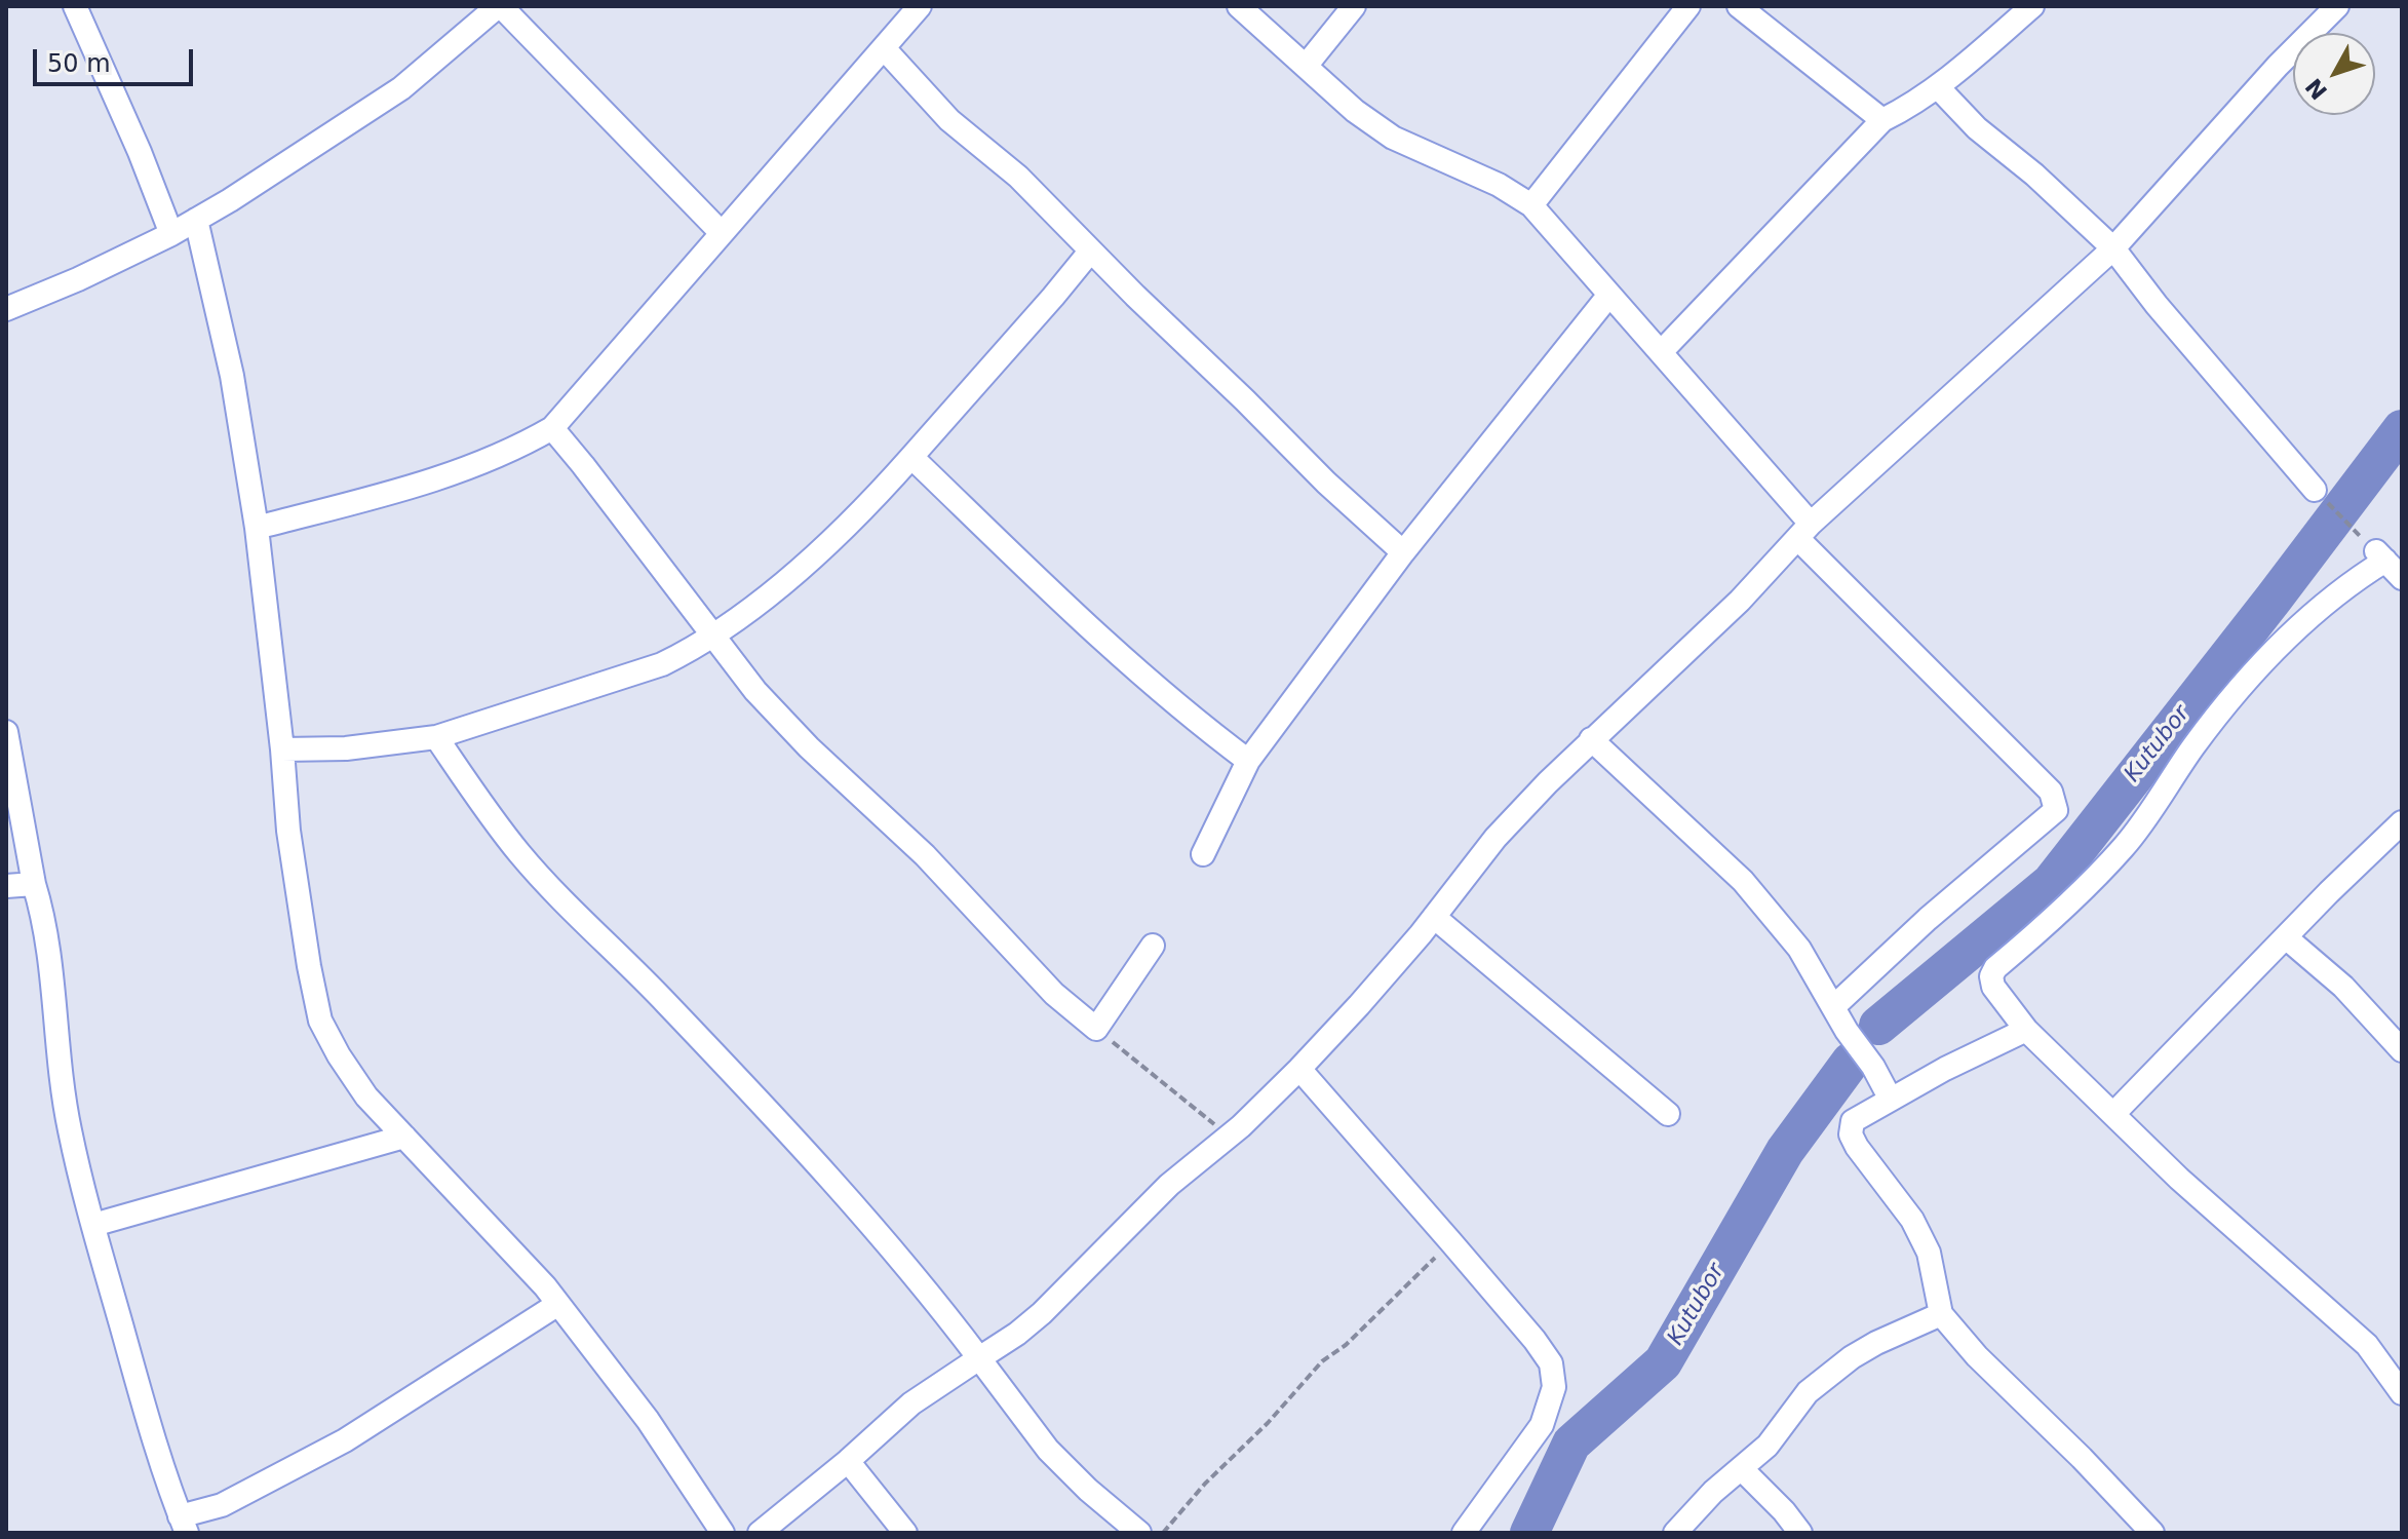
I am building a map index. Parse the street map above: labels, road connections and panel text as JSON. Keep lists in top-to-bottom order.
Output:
{
  "water": ["Kutubor"],
  "scale_bar": "50 m",
  "north": "bottom left"
}
